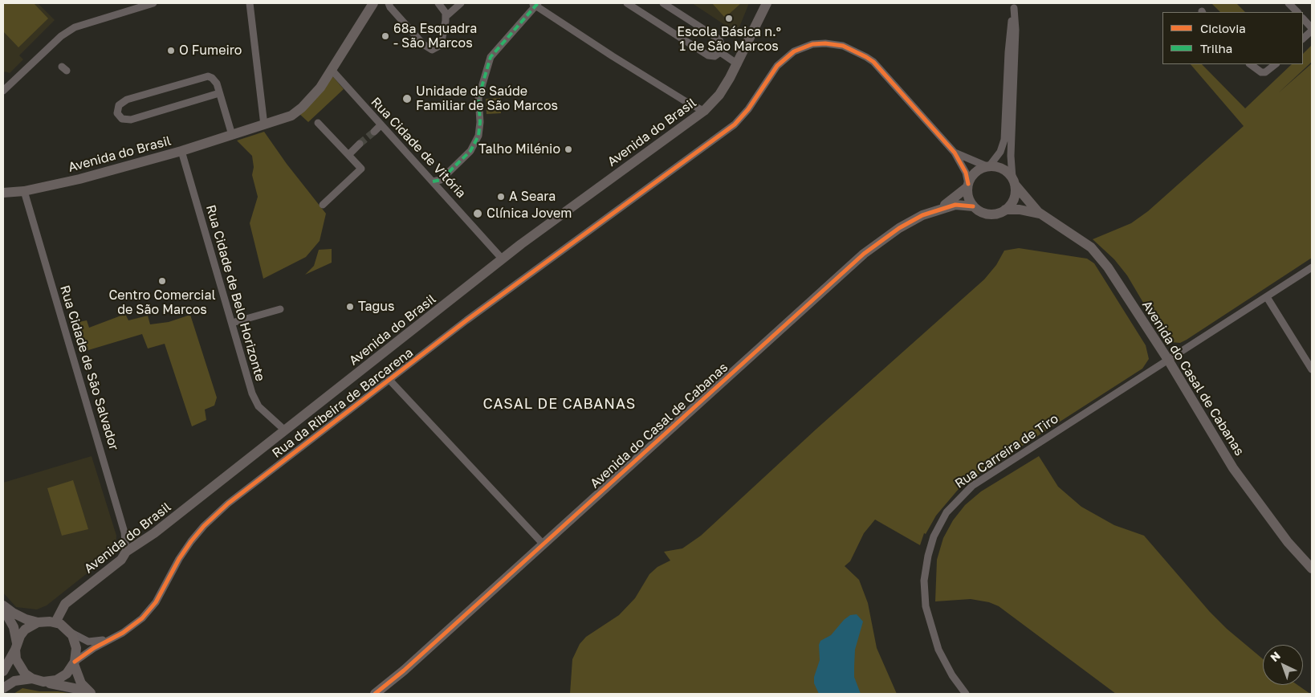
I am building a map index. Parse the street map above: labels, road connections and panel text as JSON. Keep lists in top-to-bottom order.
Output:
{
  "streets": {
    "street": [
      "Avenida do Brasil",
      "Rua Cidade de Vitória",
      "Rua Cidade de Belo Horizonte",
      "Rua Cidade de São Salvador",
      "Avenida do Casal de Cabanas",
      "Rua da Ribeira de Barcarena",
      "Rua Carreira de Tiro"
    ]
  },
  "crossings": [
    ["Avenida do Brasil", "Rua Cidade de Vitória"],
    ["Avenida do Brasil", "Rua Cidade de Belo Horizonte"],
    ["Avenida do Brasil", "Rua Cidade de São Salvador"],
    ["Avenida do Brasil", "Rua da Ribeira de Barcarena"],
    ["Avenida do Casal de Cabanas", "Rua da Ribeira de Barcarena"],
    ["Avenida do Casal de Cabanas", "Rua Carreira de Tiro"]
  ],
  "districts": ["CASAL DE CABANAS"],
  "places": [
    "Escola Básica n.º 1 de São Marcos",
    "68ª Esquadra - São Marcos",
    "O Fumeiro",
    "Unidade de Saúde Familiar de São Marcos",
    "Talho Milénio",
    "A Seara",
    "Clínica Jovem",
    "Centro Comercial de São Marcos",
    "Tagus"
  ],
  "legend": ["Ciclovia", "Trilha"],
  "north": "top left"
}
